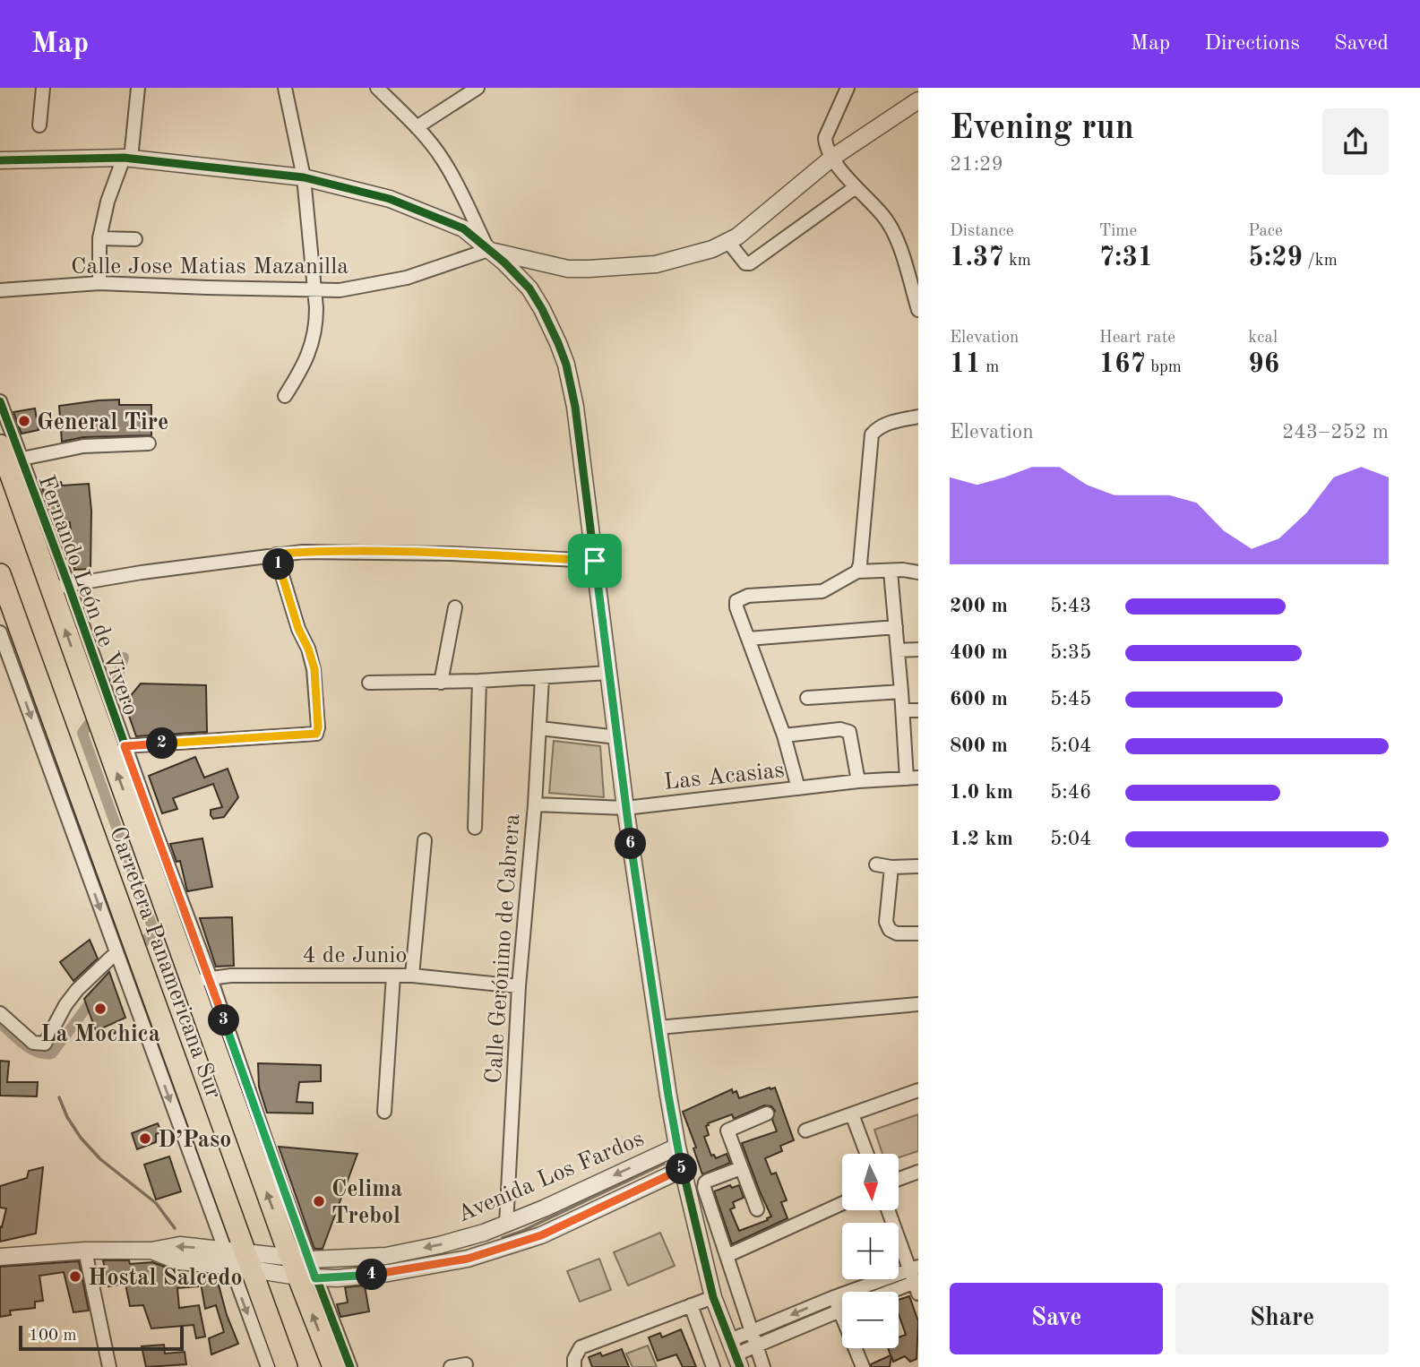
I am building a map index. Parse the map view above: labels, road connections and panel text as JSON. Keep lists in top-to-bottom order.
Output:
{
  "streets": {
    "highway": ["Carretera Panamericana Sur"],
    "street": [
      "Calle Jose Matias Mazanilla",
      "Fernando León de Vivero",
      "Las Acasias",
      "Calle Gerónimo de Cabrera",
      "4 de Junio",
      "Avenida Los Fardos"
    ]
  },
  "crossings": [
    ["Fernando León de Vivero", "Carretera Panamericana Sur"],
    ["Las Acasias", "Calle Gerónimo de Cabrera"],
    ["Calle Gerónimo de Cabrera", "4 de Junio"],
    ["Calle Gerónimo de Cabrera", "Avenida Los Fardos"],
    ["4 de Junio", "Carretera Panamericana Sur"],
    ["Carretera Panamericana Sur", "Avenida Los Fardos"]
  ],
  "places": [
    "General Tire",
    "La Mochica",
    "D’Paso",
    "Celima Trebol",
    "Hostal Salcedo"
  ],
  "scale_bar": "100 m",
  "north": "bottom",
  "page": {
    "header": "Map",
    "nav": ["Map", "Directions", "Saved"],
    "heading": ["Evening run", "21:29"],
    "stats": [
      ["Distance", "1.37 km"],
      ["Time", "7:31"],
      ["Pace", "5:29 /km"],
      ["Elevation", "11 m"],
      ["Heart rate", "167 bpm"],
      ["kcal", "96"]
    ],
    "chart": ["Elevation", "243–252 m"],
    "pins": [
      "1",
      "2",
      "6",
      "3",
      "5",
      "4"
    ],
    "list": [
      {
        "name": "200 m",
        "note": "5:43"
      },
      {
        "name": "400 m",
        "note": "5:35"
      },
      {
        "name": "600 m",
        "note": "5:45"
      },
      {
        "name": "800 m",
        "note": "5:04"
      },
      {
        "name": "1.0 km",
        "note": "5:46"
      },
      {
        "name": "1.2 km",
        "note": "5:04"
      }
    ],
    "map_buttons": ["+", "−"],
    "buttons": ["Save", "Share"],
    "scale": "100 m"
  }
}
